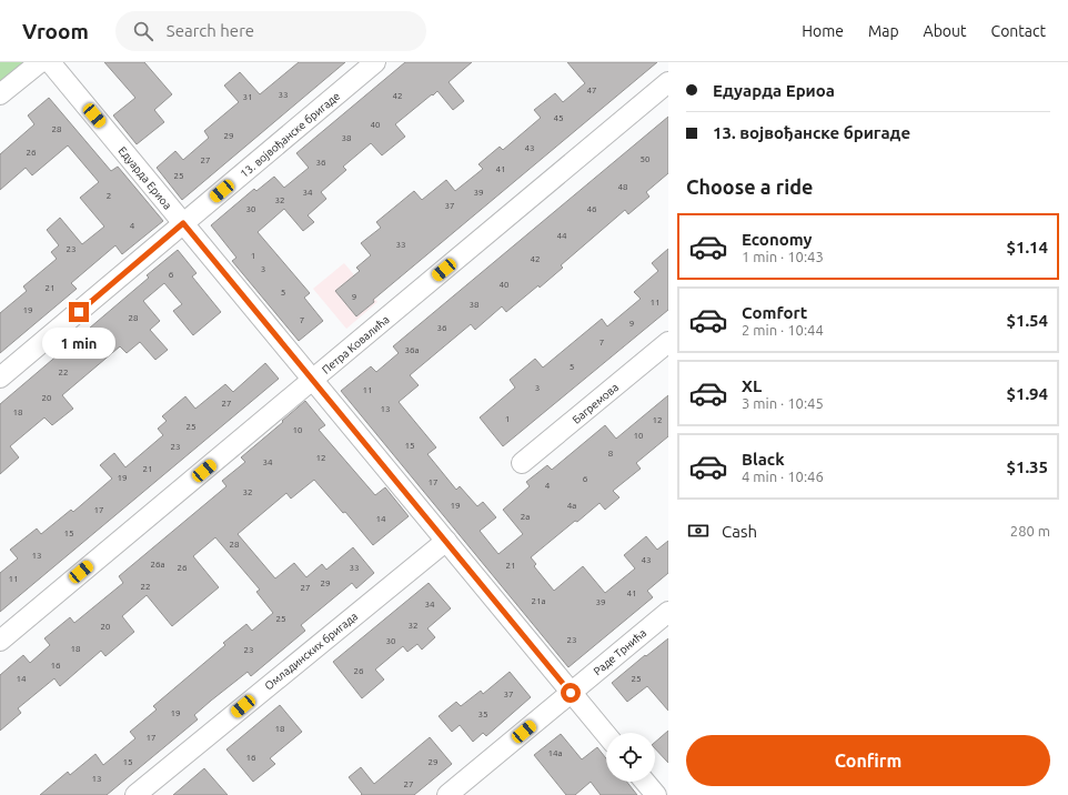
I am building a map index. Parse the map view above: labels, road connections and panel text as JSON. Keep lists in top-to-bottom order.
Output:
{
  "streets": {
    "street": [
      "13. војвођанске бригаде",
      "Едуарда Ериоа",
      "Петра Ковалића",
      "Багремова",
      "Омладинских бригада",
      "Раде Трнића"
    ]
  },
  "crossings": [
    ["13. војвођанске бригаде", "Едуарда Ериоа"],
    ["Едуарда Ериоа", "Петра Ковалића"],
    ["Едуарда Ериоа", "Омладинских бригада"],
    ["Едуарда Ериоа", "Раде Трнића"]
  ],
  "house_numbers": [
    "47",
    "33",
    "42",
    "31",
    "45",
    "40",
    "28",
    "29",
    "38",
    "43",
    "26",
    "50",
    "27",
    "36",
    "41",
    "25",
    "48",
    "34",
    "39",
    "2",
    "32",
    "37",
    "30",
    "46",
    "4",
    "44",
    "33",
    "23",
    "1",
    "42",
    "3",
    "6",
    "40",
    "21",
    "5",
    "9",
    "11",
    "38",
    "19",
    "28",
    "7",
    "9",
    "36",
    "7",
    "36a",
    "5",
    "22",
    "3",
    "11",
    "20",
    "27",
    "13",
    "18",
    "1",
    "12",
    "25",
    "10",
    "10",
    "15",
    "23",
    "8",
    "12",
    "34",
    "21",
    "19",
    "6",
    "17",
    "4",
    "32",
    "19",
    "4a",
    "17",
    "2a",
    "14",
    "15",
    "28",
    "13",
    "43",
    "26a",
    "21",
    "26",
    "33",
    "11",
    "29",
    "22",
    "27",
    "41",
    "21a",
    "39",
    "34",
    "25",
    "32",
    "20",
    "23",
    "30",
    "18",
    "23",
    "16",
    "26",
    "14",
    "25",
    "37",
    "19",
    "35",
    "18",
    "17",
    "14a",
    "16",
    "15",
    "29",
    "13",
    "27"
  ],
  "page": {
    "header": "Vroom",
    "search": "Search here",
    "nav": [
      "Home",
      "Map",
      "About",
      "Contact"
    ],
    "banner": ["Едуарда Ериоа", "13. војвођанске бригаде"],
    "heading": "Choose a ride",
    "list": [
      {
        "name": "Economy",
        "note": "1 min · 10:43",
        "value": "$1.14"
      },
      {
        "name": "Comfort",
        "note": "2 min · 10:44",
        "value": "$1.54"
      },
      {
        "name": "XL",
        "note": "3 min · 10:45",
        "value": "$1.94"
      },
      {
        "name": "Black",
        "note": "4 min · 10:46",
        "value": "$1.35"
      }
    ],
    "bubble": "1 min",
    "pay": ["Cash", "280 m"],
    "buttons": "Confirm"
  }
}
